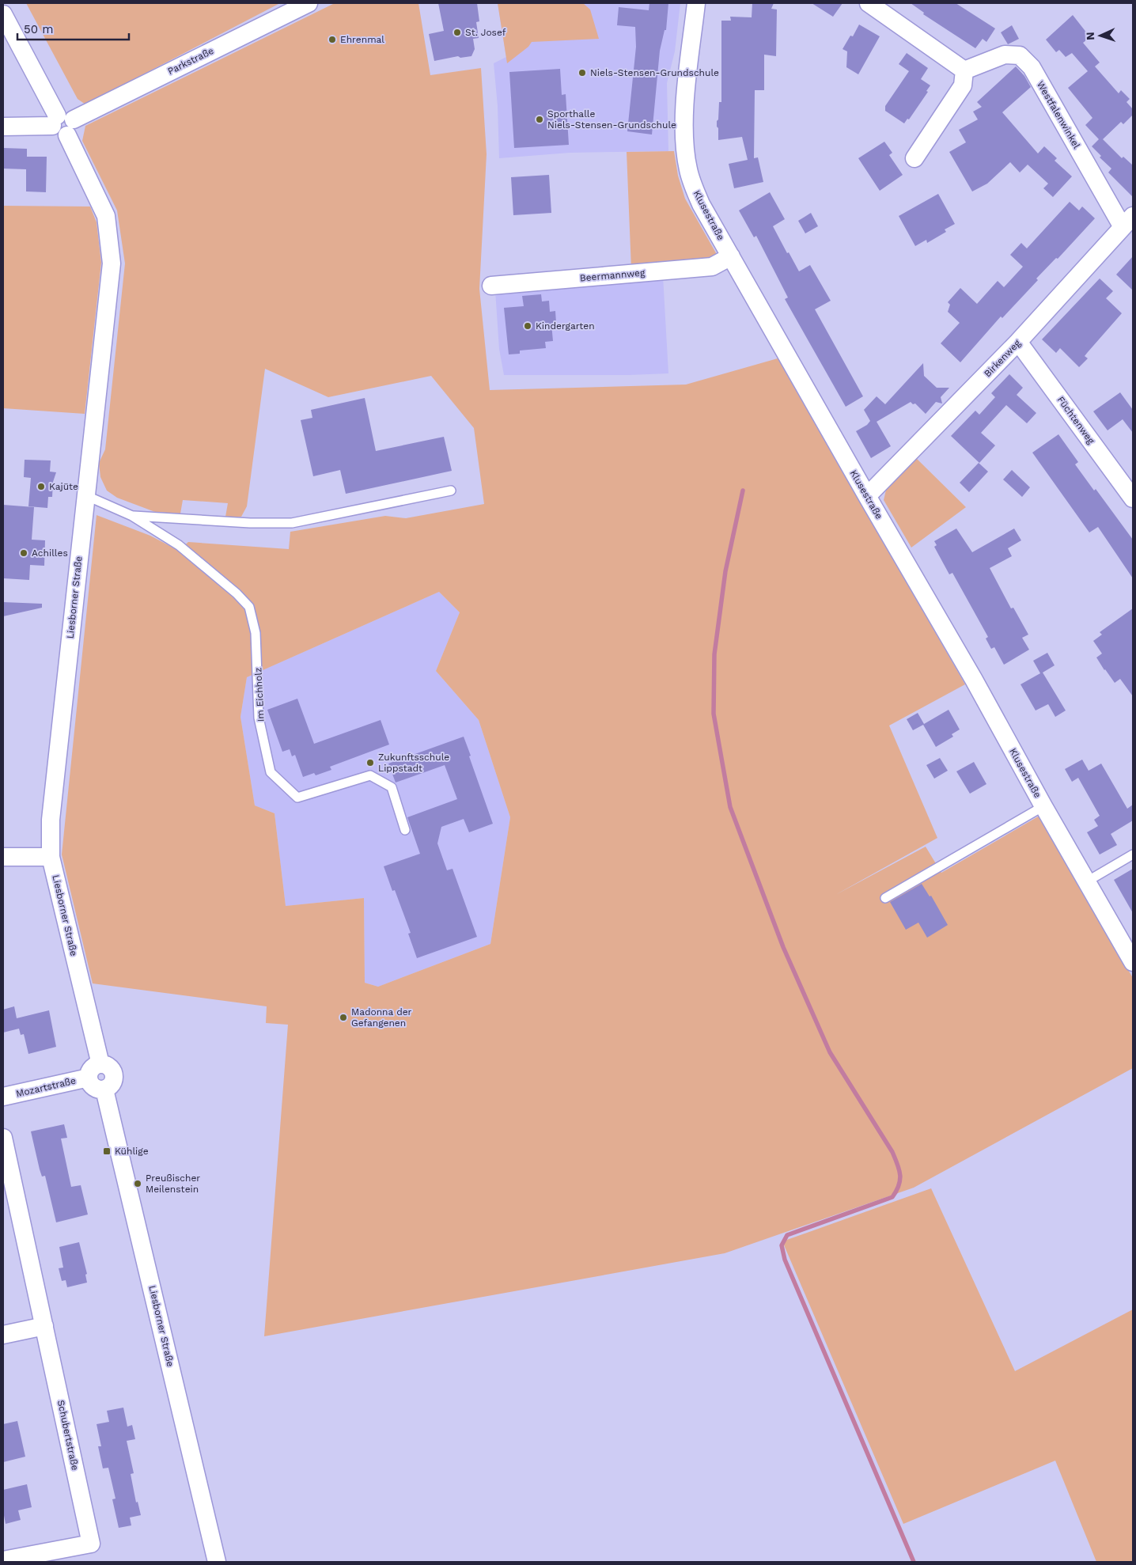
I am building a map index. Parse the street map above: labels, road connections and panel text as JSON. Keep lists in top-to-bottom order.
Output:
{
  "streets": {
    "street": [
      "Parkstraße",
      "Westfalenwinkel",
      "Klusestraße",
      "Beermannweg",
      "Birkenweg",
      "Füchtenweg",
      "Liesborner Straße",
      "Mozartstraße",
      "Schubertstraße"
    ],
    "lane": ["Im Eichholz"]
  },
  "crossings": [
    ["Parkstraße", "Liesborner Straße"],
    ["Westfalenwinkel", "Birkenweg"],
    ["Klusestraße", "Beermannweg"],
    ["Klusestraße", "Birkenweg"],
    ["Birkenweg", "Füchtenweg"],
    ["Liesborner Straße", "Im Eichholz"],
    ["Liesborner Straße", "Mozartstraße"]
  ],
  "places": {
    "other": [
      "St. Josef",
      "Ehrenmal",
      "Niels-Stensen-Grundschule",
      "Sporthalle Niels-Stensen-Grundschule",
      "Kindergarten",
      "Kajüte",
      "Achilles",
      "Zukunftsschule Lippstadt",
      "Madonna der Gefangenen",
      "Preußischer Meilenstein"
    ],
    "transit": ["Kühlige"]
  },
  "scale_bar": "50 m",
  "north": "left"
}
